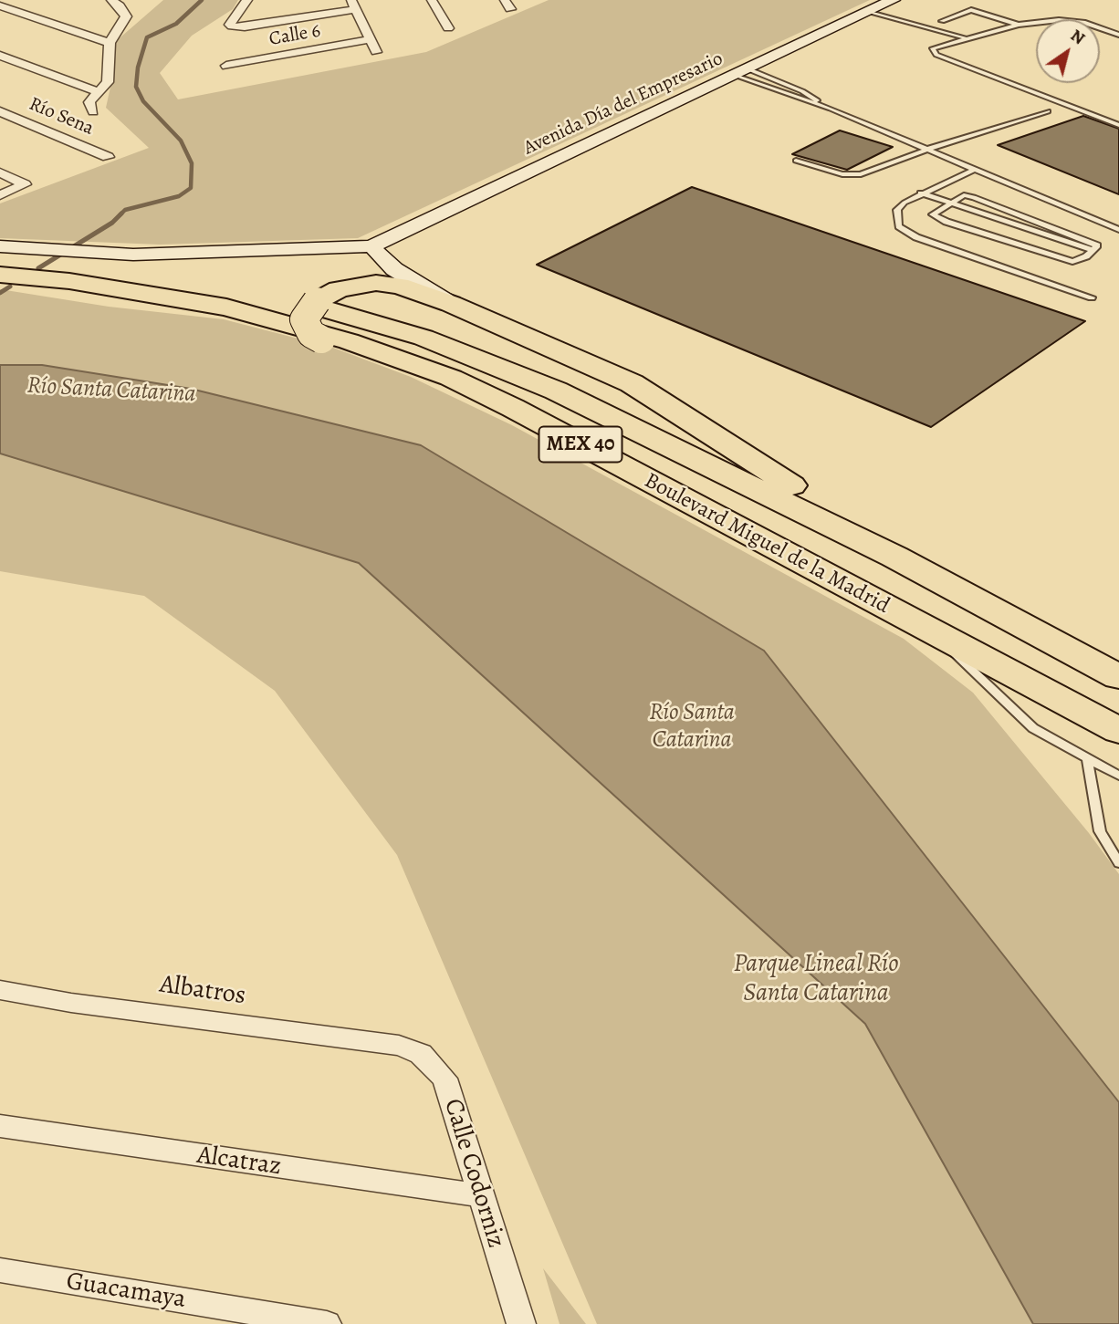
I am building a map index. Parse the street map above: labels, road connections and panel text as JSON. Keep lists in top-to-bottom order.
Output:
{
  "streets": {
    "highway": ["MEX 40", "Boulevard Miguel de la Madrid"],
    "street": [
      "Calle 6",
      "Avenida Día del Empresario",
      "Río Sena",
      "Albatros",
      "Alcatraz",
      "Calle Codorniz",
      "Guacamaya"
    ]
  },
  "crossings": [
    ["Albatros", "Calle Codorniz"],
    ["Alcatraz", "Calle Codorniz"]
  ],
  "water": ["Río Santa Catarina"],
  "parks": ["Parque Lineal Río Santa Catarina"],
  "north": "top right"
}
